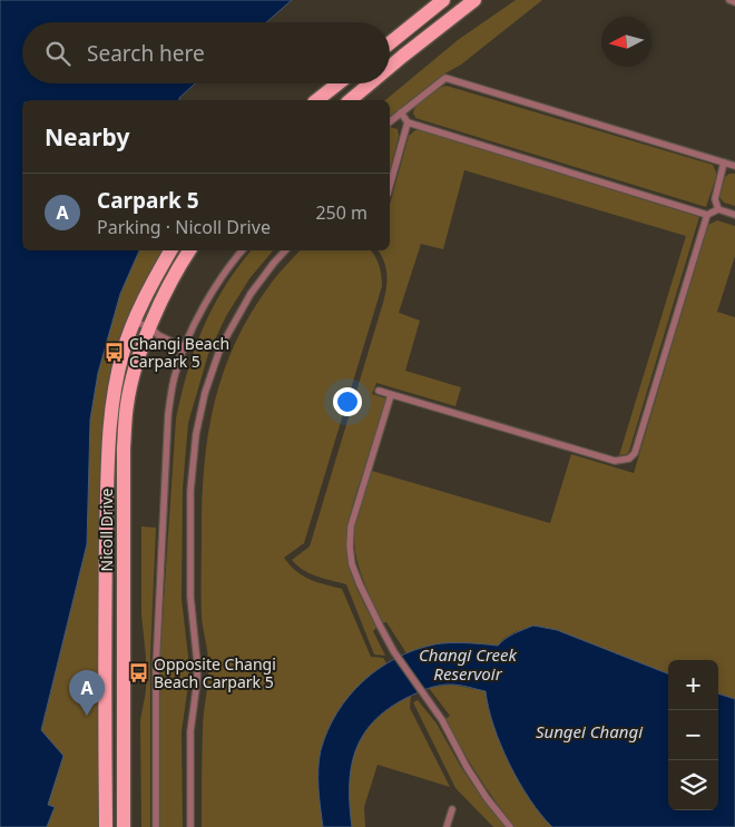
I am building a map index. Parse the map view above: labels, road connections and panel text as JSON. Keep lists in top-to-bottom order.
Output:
{
  "streets": {
    "main road": ["Nicoll Drive"]
  },
  "water": ["Changi Creek Reservoir", "Sungei Changi"],
  "places": {
    "bus stop": ["Changi Beach Carpark 5", "Opposite Changi Beach Carpark 5"]
  },
  "north": "left",
  "page": {
    "search": "Search here",
    "heading": "Nearby",
    "list": [
      {
        "mark": "A",
        "name": "Carpark 5",
        "note": "Parking · Nicoll Drive",
        "value": "250 m"
      }
    ],
    "map_buttons": ["+", "−"],
    "pins": "A"
  }
}
